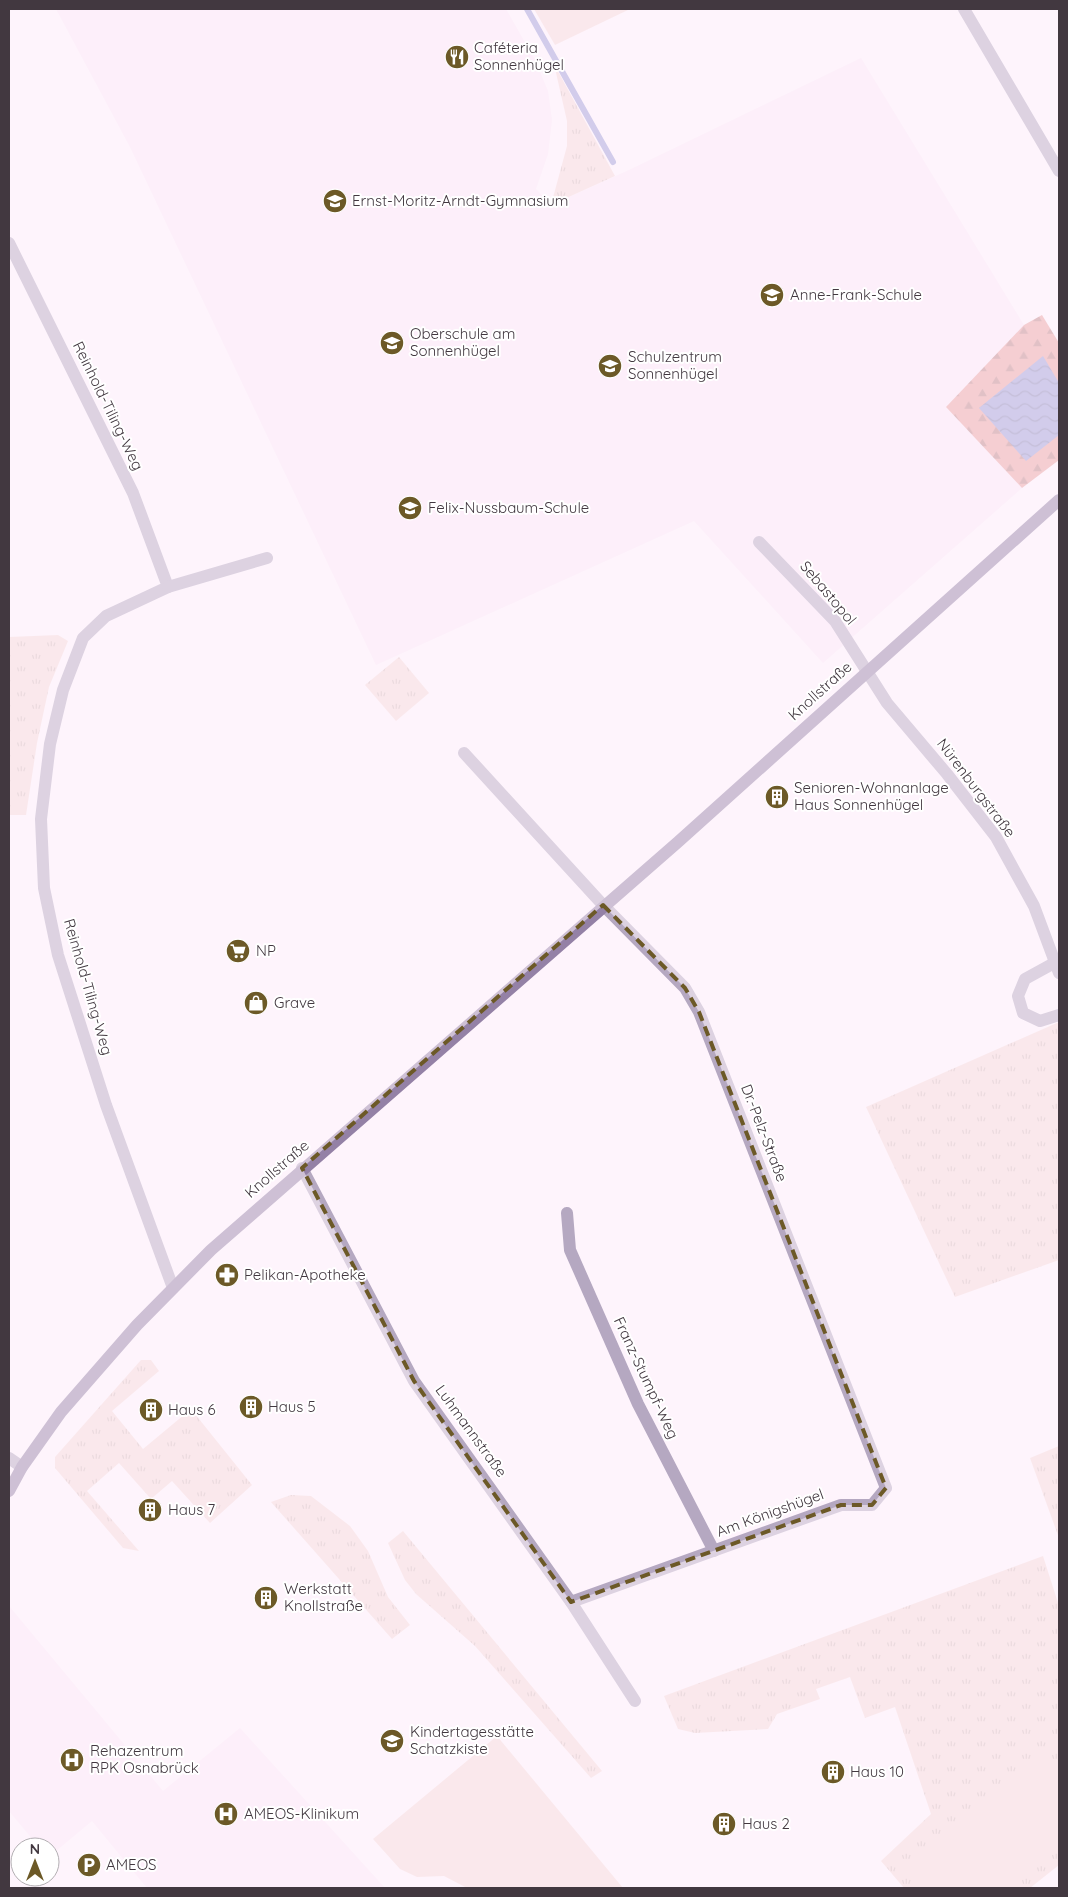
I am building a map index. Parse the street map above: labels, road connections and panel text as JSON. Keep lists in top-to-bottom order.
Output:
{
  "streets": {
    "street": [
      "Reinhold-Tiling-Weg",
      "Sebastopol",
      "Knollstraße",
      "Nürenburgstraße",
      "Dr.-Pelz-Straße",
      "Franz-Stumpf-Weg",
      "Luhmannstraße",
      "Am Königshügel"
    ]
  },
  "crossings": [
    ["Reinhold-Tiling-Weg", "Knollstraße"],
    ["Sebastopol", "Knollstraße"],
    ["Sebastopol", "Nürenburgstraße"],
    ["Knollstraße", "Nürenburgstraße"],
    ["Knollstraße", "Dr.-Pelz-Straße"],
    ["Knollstraße", "Luhmannstraße"],
    ["Dr.-Pelz-Straße", "Am Königshügel"],
    ["Franz-Stumpf-Weg", "Am Königshügel"],
    ["Luhmannstraße", "Am Königshügel"]
  ],
  "places": {
    "restaurant": ["Caféteria Sonnenhügel"],
    "school or university": [
      "Ernst-Moritz-Arndt-Gymnasium",
      "Anne-Frank-Schule",
      "Oberschule am Sonnenhügel",
      "Schulzentrum Sonnenhügel",
      "Felix-Nussbaum-Schule",
      "Kindertagesstätte Schatzkiste"
    ],
    "building": [
      "Senioren-Wohnanlage Haus Sonnenhügel",
      "Haus 5",
      "Haus 6",
      "Haus 7",
      "Werkstatt Knollstraße",
      "Haus 10",
      "Haus 2"
    ],
    "supermarket": ["NP"],
    "shop": ["Grave"],
    "pharmacy": ["Pelikan-Apotheke"],
    "hospital": ["Rehazentrum RPK Osnabrück", "AMEOS-Klinikum"],
    "parking": ["AMEOS"]
  },
  "north": "top"
}
